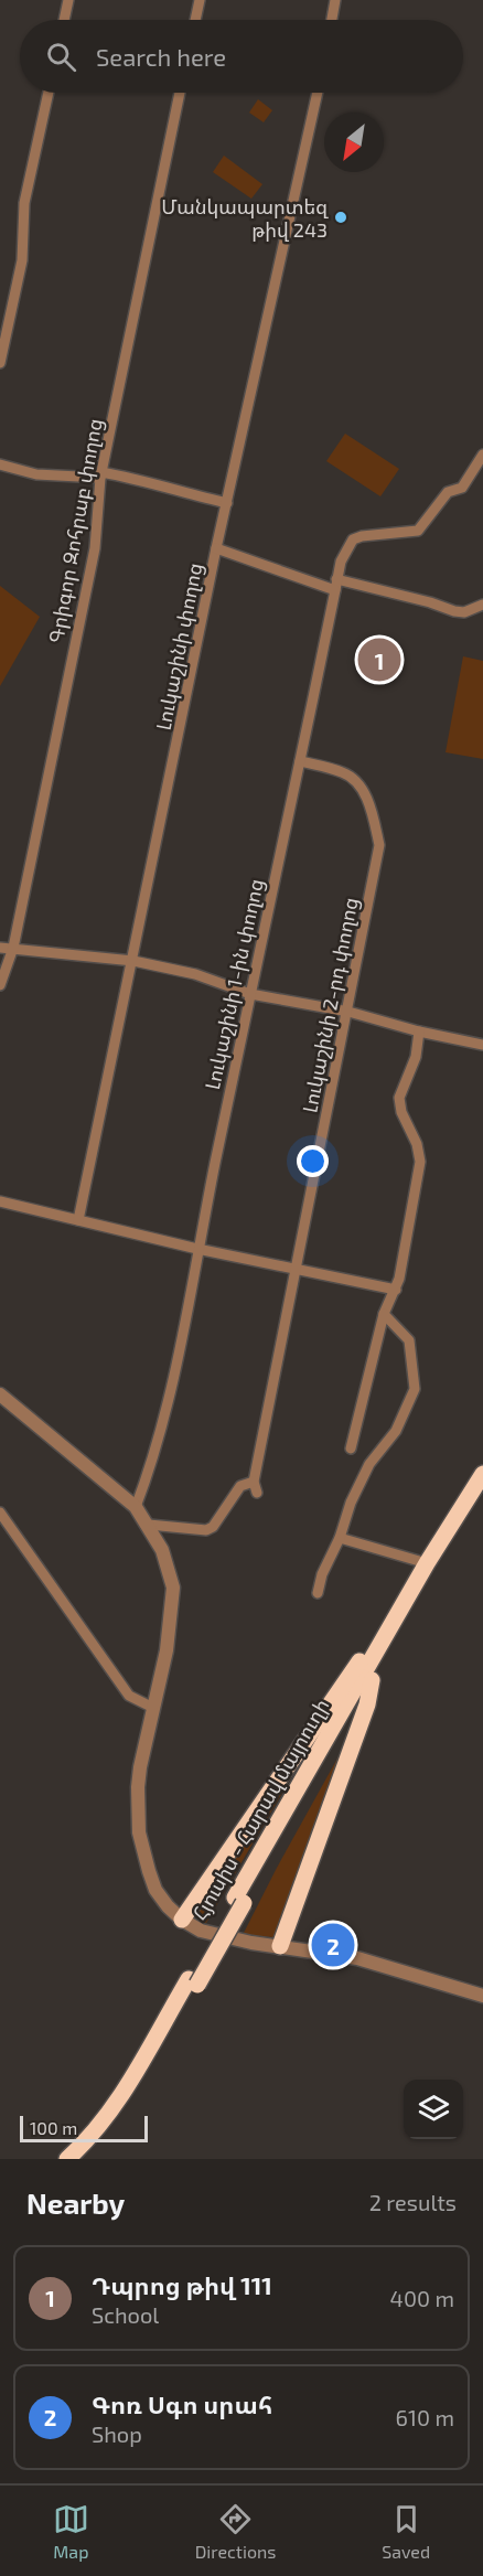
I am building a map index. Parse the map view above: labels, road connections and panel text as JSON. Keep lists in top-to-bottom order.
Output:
{
  "streets": {
    "highway": ["Հյուսիս - Հարավ մայրուղի"],
    "street": [
      "Գրիգոր Զոհրաբ փողոց",
      "Լուկաշինի փողոց",
      "Լուկաշինի 1-ին փողոց",
      "Լուկաշինի 2-րդ փողոց"
    ]
  },
  "crossings": [
    ["Լուկաշինի 1-ին փողոց", "Լուկաշինի 2-րդ փողոց"]
  ],
  "places": ["Մանկապարտեզ թիվ 243"],
  "scale_bar": "100 m",
  "north": "bottom left",
  "page": {
    "search": "Search here",
    "pins": ["1", "2"],
    "scale": "100 m",
    "heading": ["Nearby", "2 results"],
    "list": [
      {
        "mark": "1",
        "name": "Դպրոց թիվ 111",
        "note": "School",
        "value": "400 m"
      },
      {
        "mark": "2",
        "name": "Գոռ Սգո սրահ",
        "note": "Shop",
        "value": "610 m"
      }
    ],
    "nav": ["Map", "Directions", "Saved"]
  }
}
